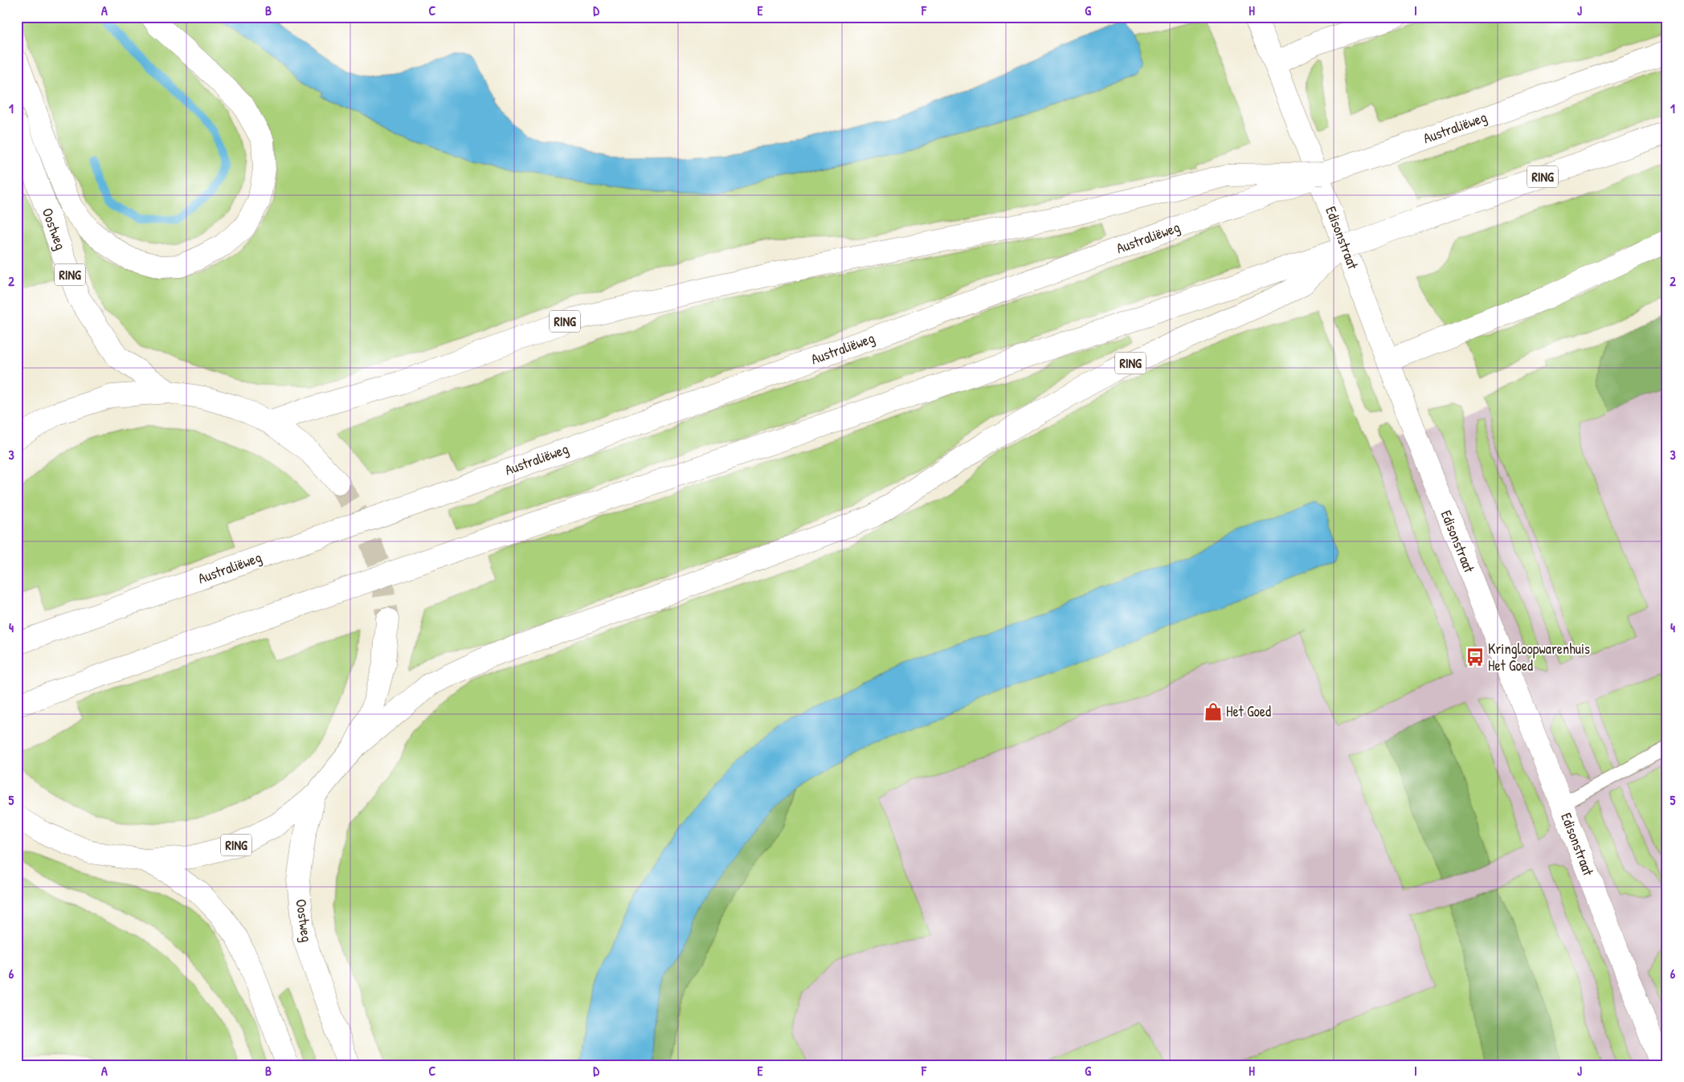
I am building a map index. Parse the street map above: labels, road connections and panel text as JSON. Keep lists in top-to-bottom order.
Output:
{
  "streets": {
    "main road": [
      "Australiëweg",
      "RING",
      "Oostweg",
      "Edisonstraat"
    ]
  },
  "crossings": [
    ["Australiëweg", "RING"],
    ["RING", "Oostweg"]
  ],
  "places": {
    "bus stop": ["Kringloopwarenhuis Het Goed"],
    "shop": ["Het Goed"]
  },
  "grid": {
    "columns": [
      "A",
      "B",
      "C",
      "D",
      "E",
      "F",
      "G",
      "H",
      "I",
      "J"
    ],
    "rows": [
      "1",
      "2",
      "3",
      "4",
      "5",
      "6"
    ]
  }
}
